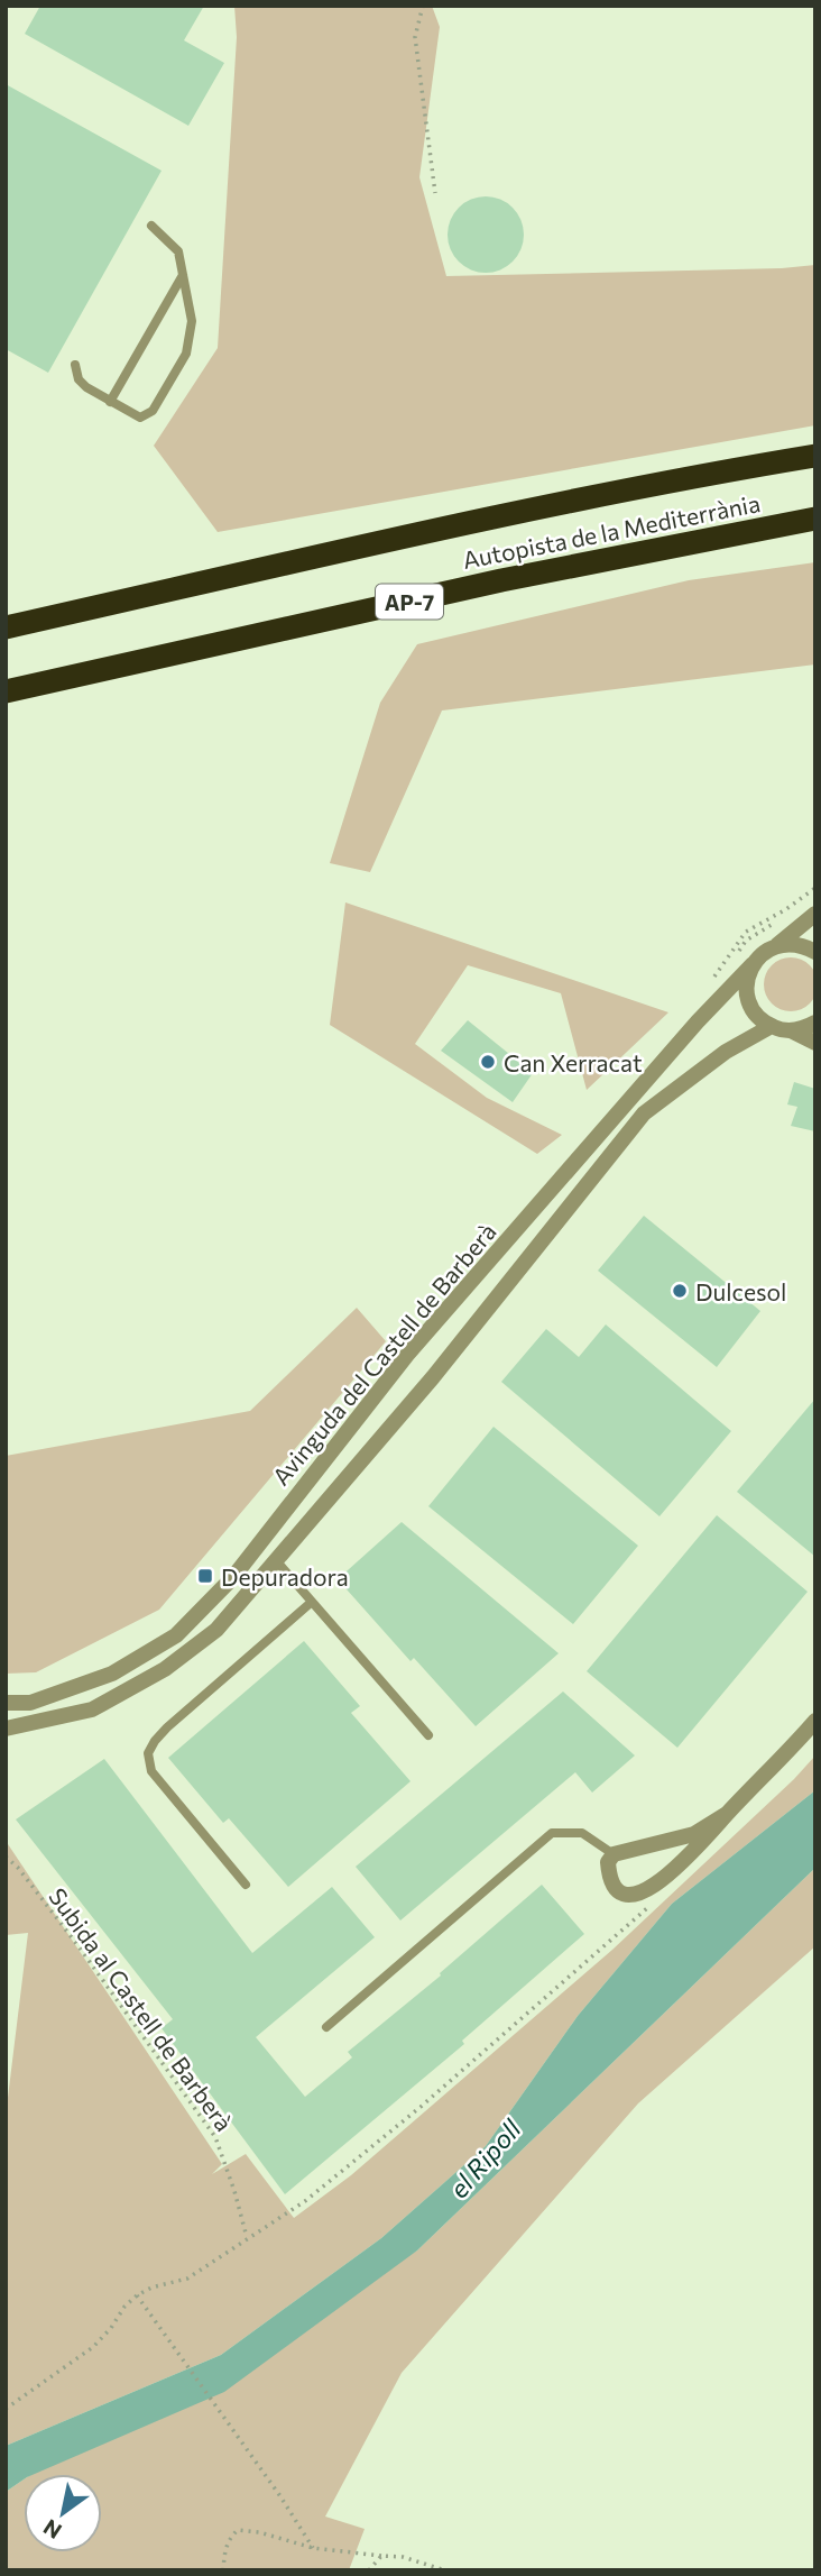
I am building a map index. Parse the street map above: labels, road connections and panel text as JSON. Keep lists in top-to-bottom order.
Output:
{
  "streets": {
    "highway": ["Autopista de la Mediterrània", "AP-7"],
    "street": ["Avinguda del Castell de Barberà"],
    "path": ["Subida al Castell de Barberà"]
  },
  "water": ["el Ripoll"],
  "places": {
    "other": ["Can Xerracat", "Dulcesol"],
    "transit": ["Depuradora"]
  },
  "north": "bottom left"
}
